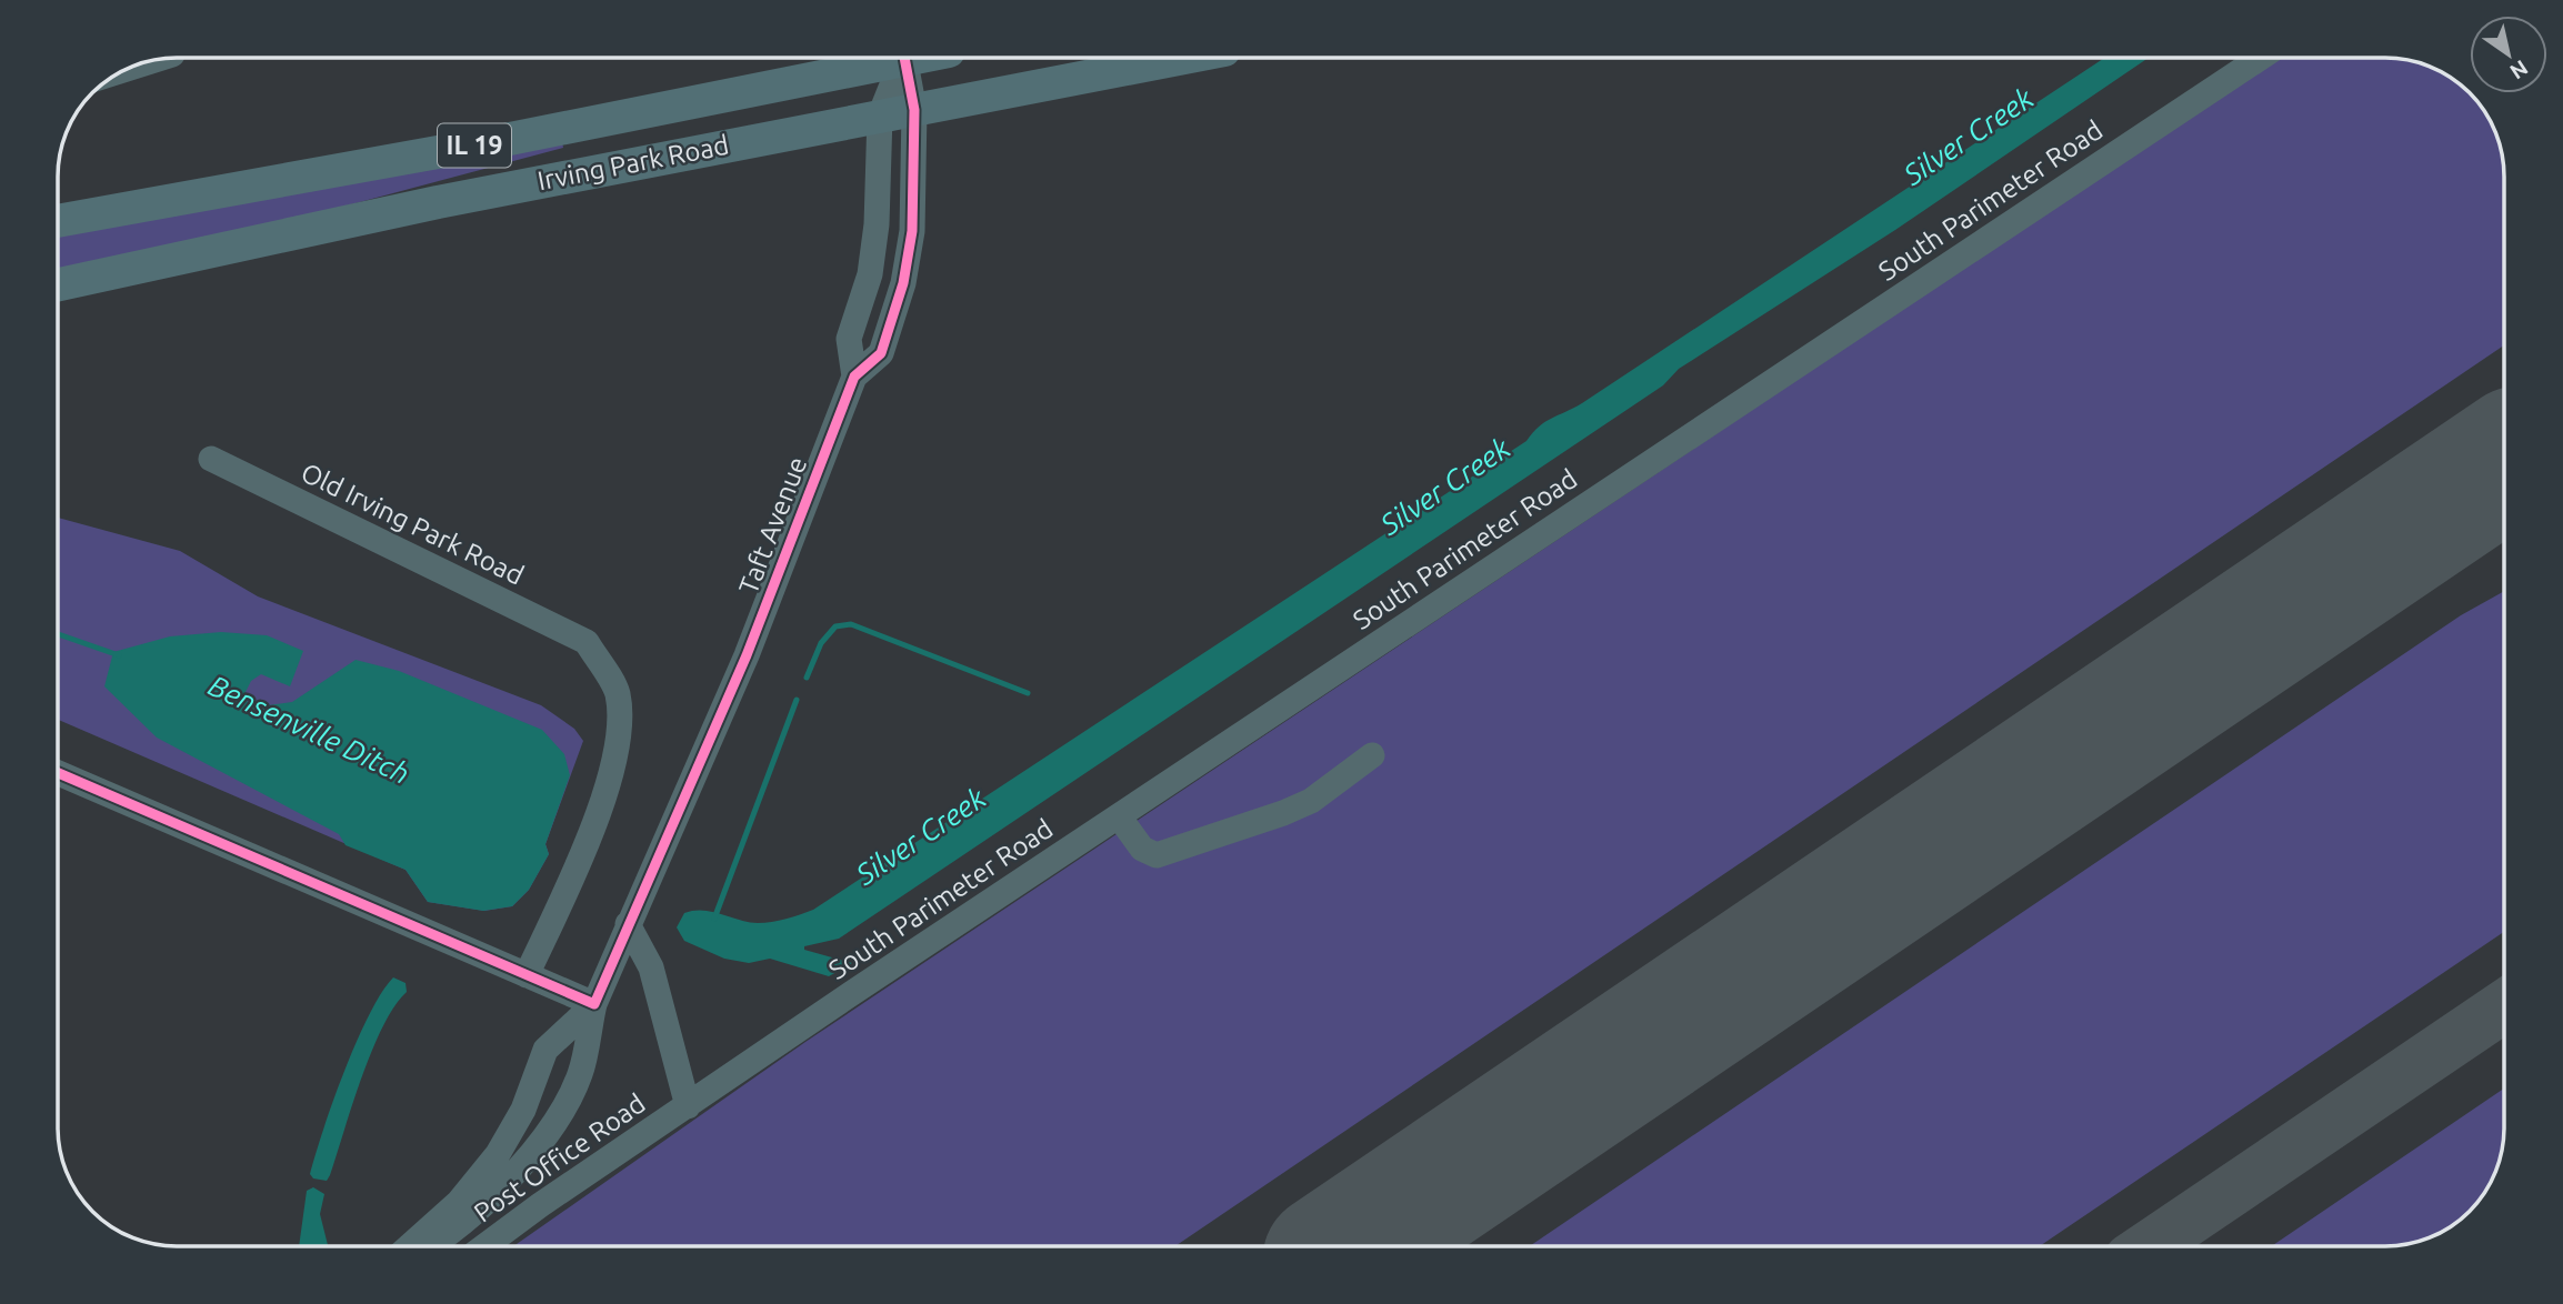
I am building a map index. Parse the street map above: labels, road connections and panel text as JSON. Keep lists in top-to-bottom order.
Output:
{
  "streets": {
    "main road": ["IL 19", "Irving Park Road"],
    "street": [
      "South Parimeter Road",
      "Old Irving Park Road",
      "Taft Avenue",
      "Post Office Road"
    ]
  },
  "crossings": [
    ["Irving Park Road", "Taft Avenue"],
    ["South Parimeter Road", "Post Office Road"]
  ],
  "water": ["Silver Creek", "Bensenville Ditch"],
  "north": "bottom right"
}
